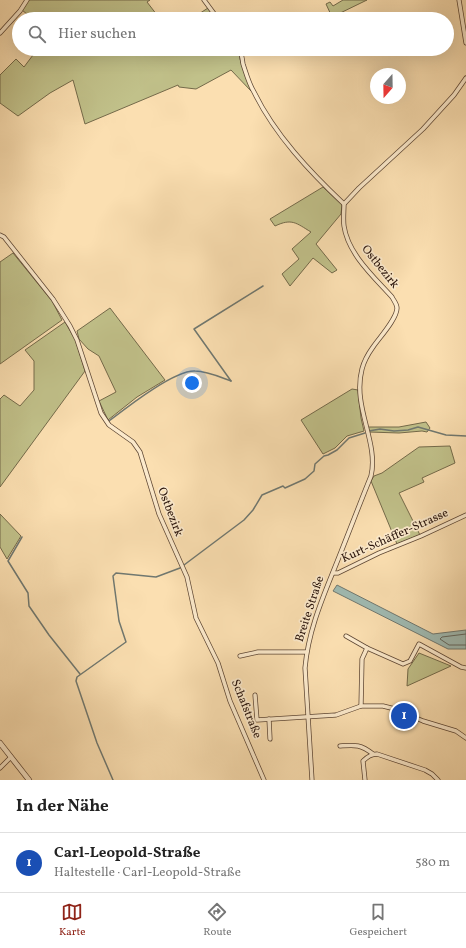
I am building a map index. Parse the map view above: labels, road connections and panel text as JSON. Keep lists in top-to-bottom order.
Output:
{
  "streets": {
    "street": [
      "Ostbezirk",
      "Kurt-Schäffer-Strasse",
      "Breite Straße",
      "Schafstraße"
    ]
  },
  "crossings": [
    ["Ostbezirk", "Kurt-Schäffer-Strasse"],
    ["Ostbezirk", "Breite Straße"],
    ["Ostbezirk", "Schafstraße"],
    ["Kurt-Schäffer-Strasse", "Breite Straße"]
  ],
  "north": "bottom",
  "page": {
    "search": "Hier suchen",
    "pins": "1",
    "heading": "In der Nähe",
    "list": [
      {
        "mark": "1",
        "name": "Carl-Leopold-Straße",
        "note": "Haltestelle · Carl-Leopold-Straße",
        "value": "580 m"
      }
    ],
    "nav": ["Karte", "Route", "Gespeichert"]
  }
}
